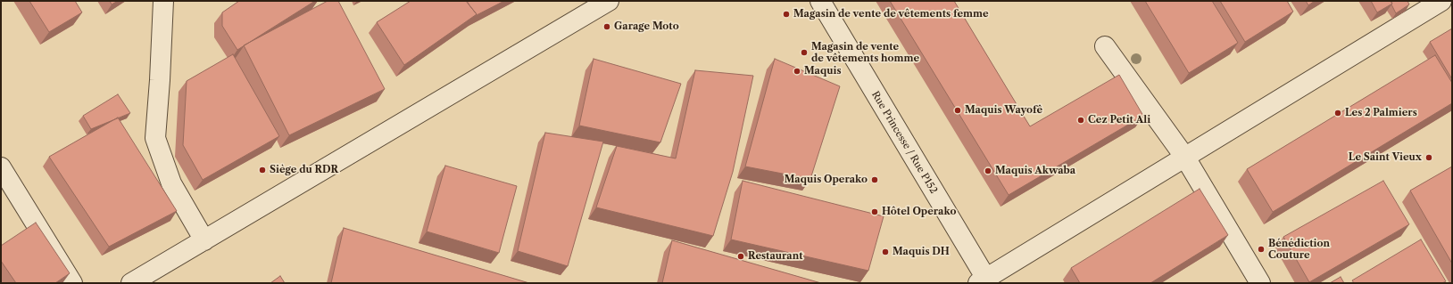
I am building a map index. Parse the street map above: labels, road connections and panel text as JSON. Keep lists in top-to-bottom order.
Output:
{
  "streets": {
    "street": ["Rue Princesse / Rue P152"]
  },
  "places": [
    "Magasin de vente de vêtements femme",
    "Garage Moto",
    "Magasin de vente de vêtements homme",
    "Maquis",
    "Maquis Wayofê",
    "Les 2 Palmiers",
    "Cez Petit Ali",
    "Le Saint Vieux",
    "Siège du RDR",
    "Maquis Akwaba",
    "Maquis Operako",
    "Hôtel Operako",
    "Bénédiction Couture",
    "Maquis DH",
    "Restaurant"
  ]
}
